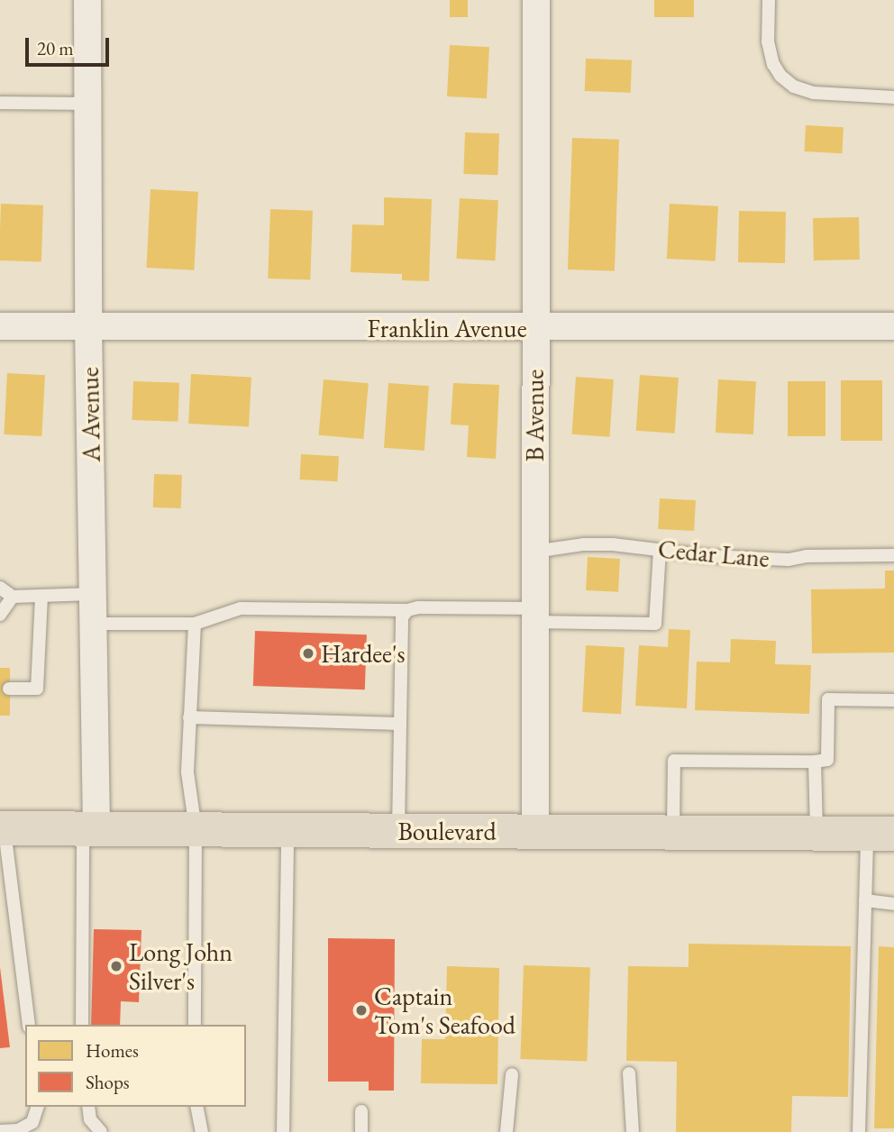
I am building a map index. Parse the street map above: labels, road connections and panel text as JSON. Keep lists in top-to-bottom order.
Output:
{
  "streets": {
    "main road": ["Boulevard"],
    "street": ["Franklin Avenue", "A Avenue", "B Avenue"],
    "lane": ["Cedar Lane"]
  },
  "crossings": [
    ["Franklin Avenue", "A Avenue"],
    ["Franklin Avenue", "B Avenue"],
    ["A Avenue", "Boulevard"],
    ["B Avenue", "Cedar Lane"],
    ["B Avenue", "Boulevard"]
  ],
  "places": ["Hardee's", "Long John Silver's", "Captain Tom's Seafood"],
  "legend": ["Homes", "Shops"],
  "scale_bar": "20 m"
}
